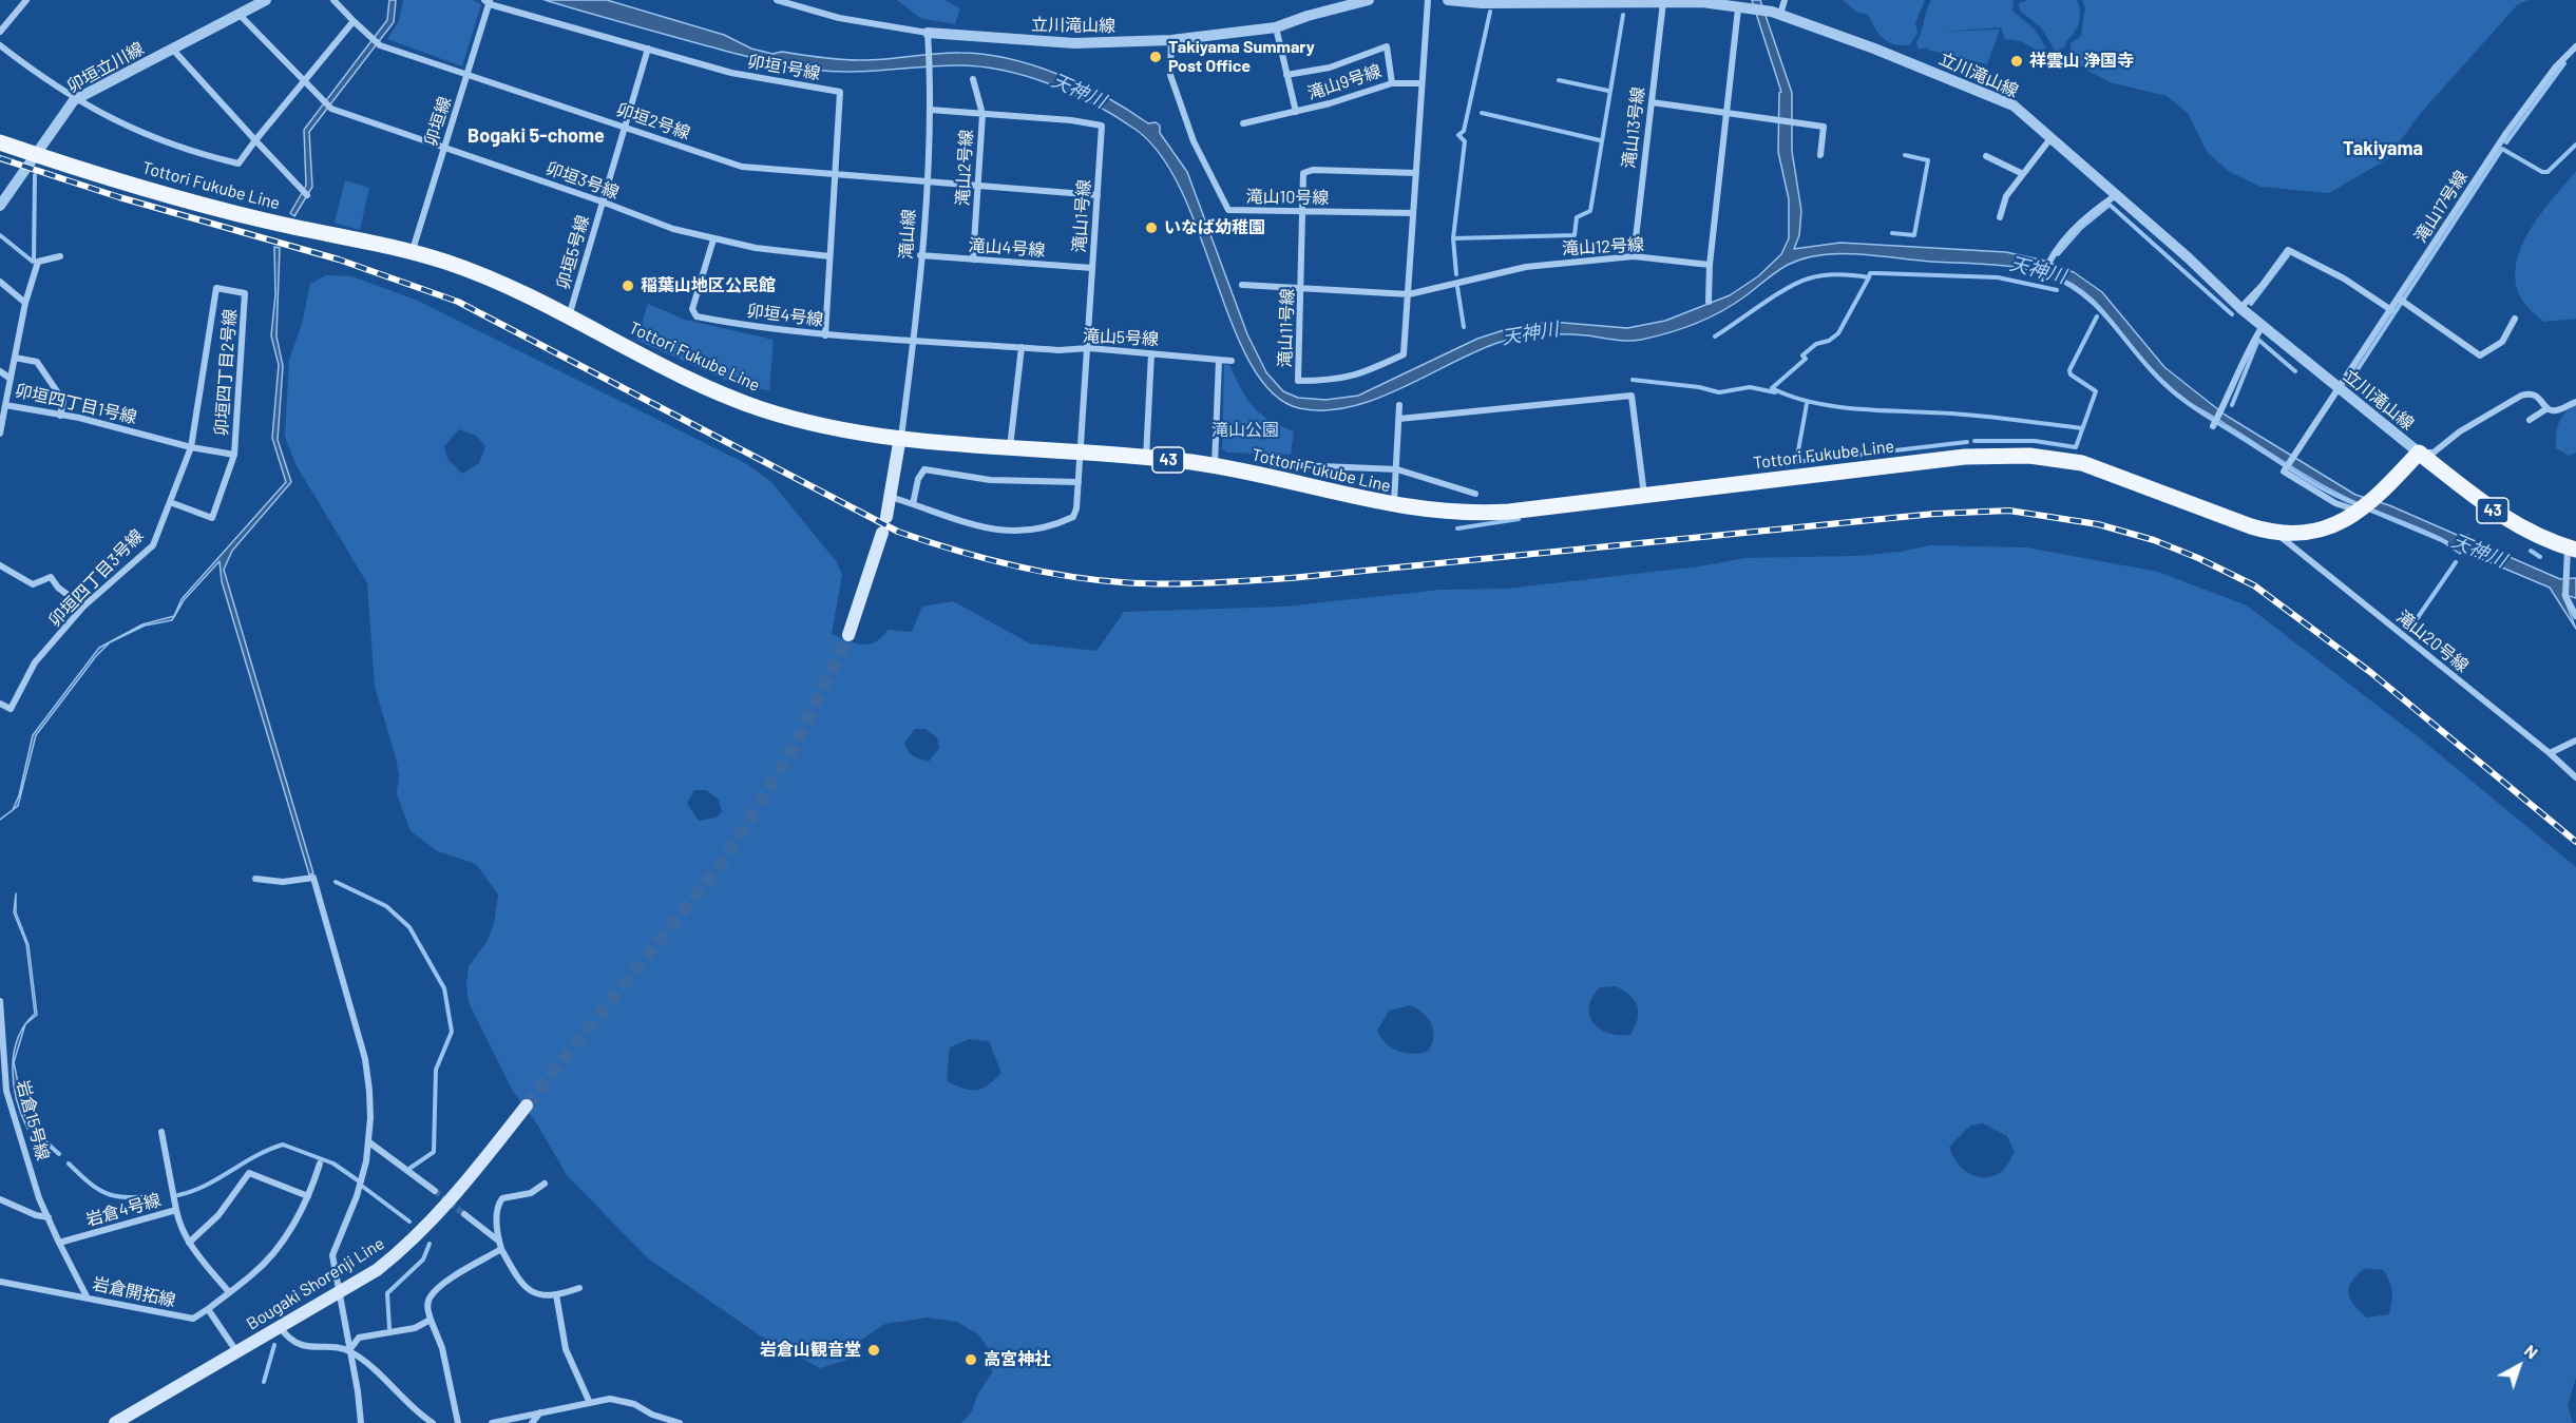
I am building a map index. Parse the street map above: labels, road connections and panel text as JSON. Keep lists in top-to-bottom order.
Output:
{
  "streets": {
    "main road": ["Tottori Fukube Line", "43", "Bougaki Shorenji Line"],
    "street": [
      "立川滝山線",
      "卯垣立川線",
      "卯垣1号線",
      "滝山9号線",
      "卯垣線",
      "卯垣2号線",
      "滝山13号線",
      "滝山2号線",
      "卯垣3号線",
      "滝山10号線",
      "滝山17号線",
      "滝山1号線",
      "滝山線",
      "滝山12号線",
      "滝山4号線",
      "卯垣5号線",
      "卯垣4号線",
      "滝山11号線",
      "滝山5号線",
      "卯垣四丁目2号線",
      "卯垣四丁目1号線",
      "卯垣四丁目3号線",
      "滝山20号線",
      "岩倉15号線",
      "岩倉4号線",
      "岩倉開拓線"
    ]
  },
  "crossings": [
    ["立川滝山線", "滝山13号線"],
    ["立川滝山線", "Tottori Fukube Line"],
    ["立川滝山線", "滝山10号線"],
    ["立川滝山線", "滝山17号線"],
    ["立川滝山線", "滝山線"],
    ["立川滝山線", "43"],
    ["卯垣立川線", "Tottori Fukube Line"],
    ["卯垣1号線", "卯垣線"],
    ["卯垣1号線", "卯垣2号線"],
    ["卯垣1号線", "卯垣3号線"],
    ["卯垣1号線", "卯垣5号線"],
    ["卯垣1号線", "卯垣4号線"],
    ["卯垣線", "卯垣2号線"],
    ["卯垣線", "卯垣3号線"],
    ["卯垣線", "Tottori Fukube Line"],
    ["卯垣2号線", "滝山2号線"],
    ["卯垣2号線", "滝山1号線"],
    ["卯垣2号線", "滝山線"],
    ["卯垣2号線", "卯垣5号線"],
    ["滝山13号線", "滝山12号線"],
    ["滝山2号線", "滝山1号線"],
    ["滝山2号線", "滝山4号線"],
    ["卯垣3号線", "卯垣5号線"],
    ["卯垣3号線", "卯垣4号線"],
    ["Tottori Fukube Line", "滝山17号線"],
    ["Tottori Fukube Line", "滝山1号線"],
    ["Tottori Fukube Line", "滝山線"],
    ["Tottori Fukube Line", "卯垣5号線"],
    ["Tottori Fukube Line", "43"],
    ["Tottori Fukube Line", "滝山20号線"],
    ["滝山10号線", "滝山11号線"],
    ["滝山1号線", "滝山線"],
    ["滝山1号線", "滝山4号線"],
    ["滝山1号線", "滝山5号線"],
    ["滝山線", "滝山4号線"],
    ["滝山線", "卯垣4号線"],
    ["滝山線", "滝山5号線"],
    ["滝山12号線", "滝山11号線"],
    ["卯垣4号線", "滝山5号線"],
    ["卯垣四丁目2号線", "卯垣四丁目1号線"],
    ["卯垣四丁目2号線", "卯垣四丁目3号線"],
    ["卯垣四丁目1号線", "卯垣四丁目3号線"],
    ["岩倉15号線", "岩倉4号線"]
  ],
  "districts": ["Bogaki 5-chome", "Takiyama"],
  "water": ["天神川"],
  "parks": ["滝山公園"],
  "places": [
    "Takiyama Summary Post Office",
    "祥雲山 浄国寺",
    "いなば幼稚園",
    "稲葉山地区公民館",
    "岩倉山観音堂",
    "高宮神社"
  ],
  "north": "top right"
}
